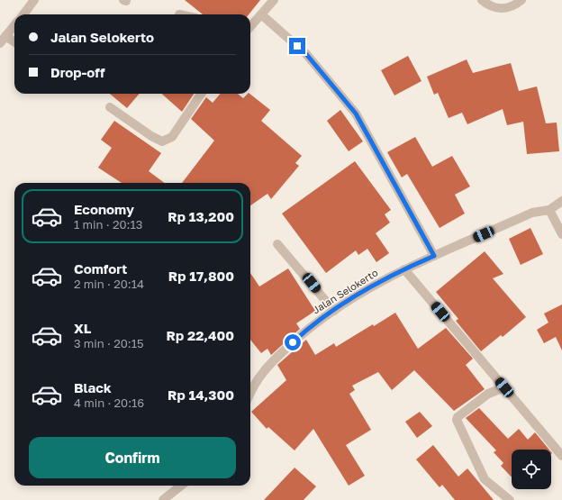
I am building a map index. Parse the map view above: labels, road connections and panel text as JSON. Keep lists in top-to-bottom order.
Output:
{
  "streets": {
    "street": ["Jalan Selokerto"]
  },
  "page": {
    "banner": ["Jalan Selokerto", "Drop-off"],
    "list": [
      {
        "name": "Economy",
        "note": "1 min · 20:13",
        "value": "Rp 13,200"
      },
      {
        "name": "Comfort",
        "note": "2 min · 20:14",
        "value": "Rp 17,800"
      },
      {
        "name": "XL",
        "note": "3 min · 20:15",
        "value": "Rp 22,400"
      },
      {
        "name": "Black",
        "note": "4 min · 20:16",
        "value": "Rp 14,300"
      }
    ],
    "buttons": "Confirm"
  }
}
